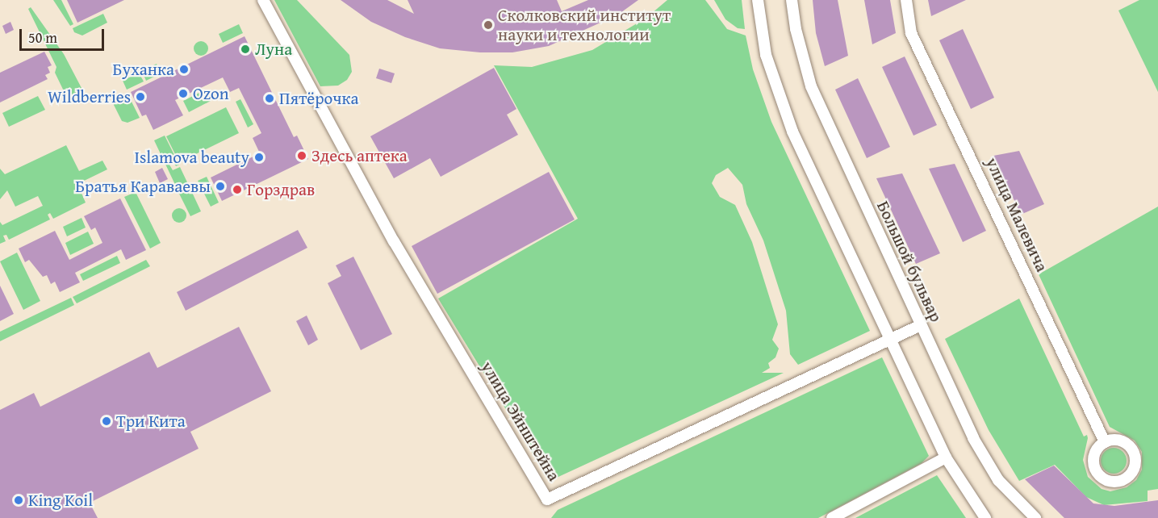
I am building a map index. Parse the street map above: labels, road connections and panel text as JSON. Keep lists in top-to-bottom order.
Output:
{
  "streets": {
    "street": ["улица Малевича", "Большой бульвар", "улица Эйнштейна"]
  },
  "crossings": [
    ["Большой бульвар", "улица Эйнштейна"]
  ],
  "places": [
    "Сколковский институт науки и технологии",
    "Луна",
    "Буханка",
    "Ozon",
    "Wildberries",
    "Пятёрочка",
    "Здесь аптека",
    "Islamova beauty",
    "Братья Караваевы",
    "Горздрав",
    "Три Кита",
    "King Koil"
  ],
  "scale_bar": "50 m"
}
